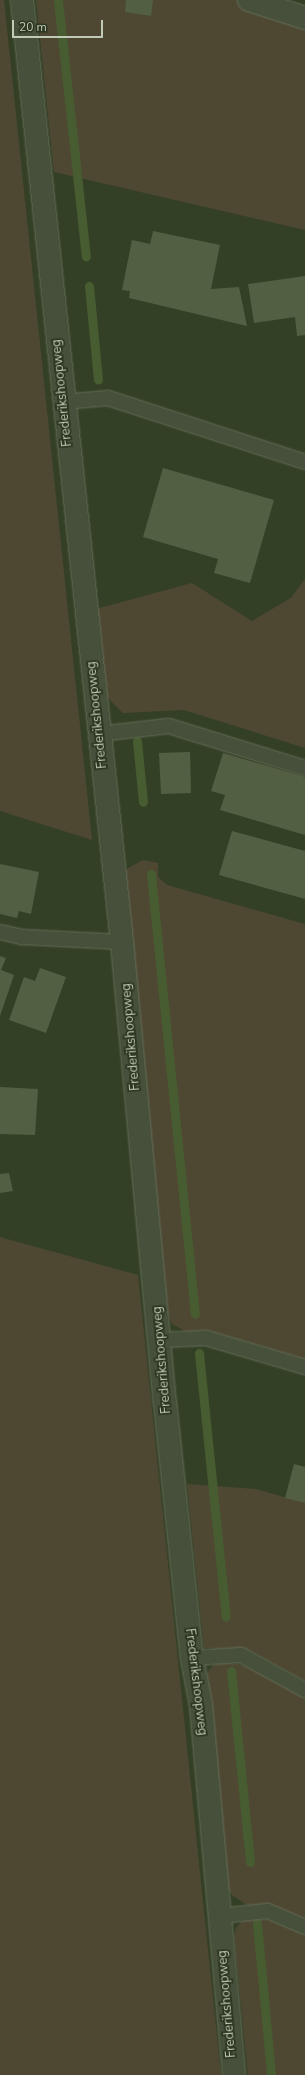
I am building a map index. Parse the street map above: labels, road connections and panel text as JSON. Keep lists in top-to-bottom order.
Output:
{
  "streets": {
    "street": ["Frederikshoopweg"]
  },
  "scale_bar": "20 m"
}
